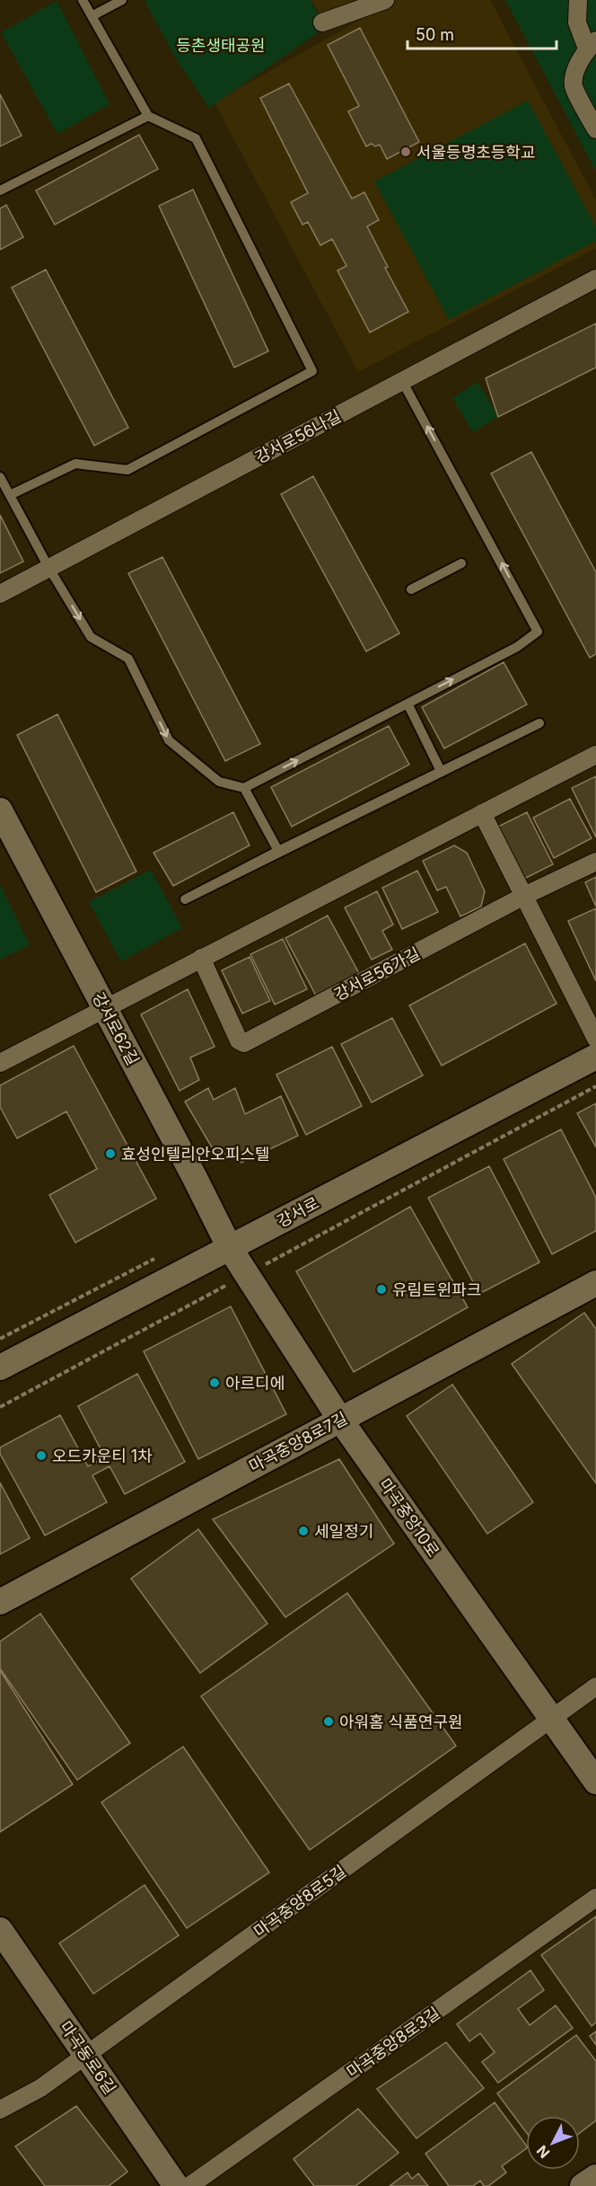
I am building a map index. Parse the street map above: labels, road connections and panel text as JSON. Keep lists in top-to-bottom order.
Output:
{
  "streets": {
    "street": [
      "강서로56나길",
      "강서로56가길",
      "강서로62길",
      "강서로",
      "마곡중앙8로7길",
      "마곡중앙10로",
      "마곡중앙8로5길",
      "마곡중앙8로3길",
      "마곡동로6길"
    ]
  },
  "crossings": [
    ["강서로62길", "강서로"],
    ["강서로62길", "마곡중앙10로"],
    ["강서로", "마곡중앙10로"],
    ["마곡중앙8로7길", "마곡중앙10로"],
    ["마곡중앙10로", "마곡중앙8로5길"],
    ["마곡중앙8로5길", "마곡동로6길"]
  ],
  "parks": ["등촌생태공원"],
  "places": [
    "서울등명초등학교",
    "효성인텔리안오피스텔",
    "유림트윈파크",
    "아르디에",
    "오드카운티 1차",
    "세일정기",
    "아워홈 식품연구원"
  ],
  "scale_bar": "50 m",
  "north": "bottom left"
}
